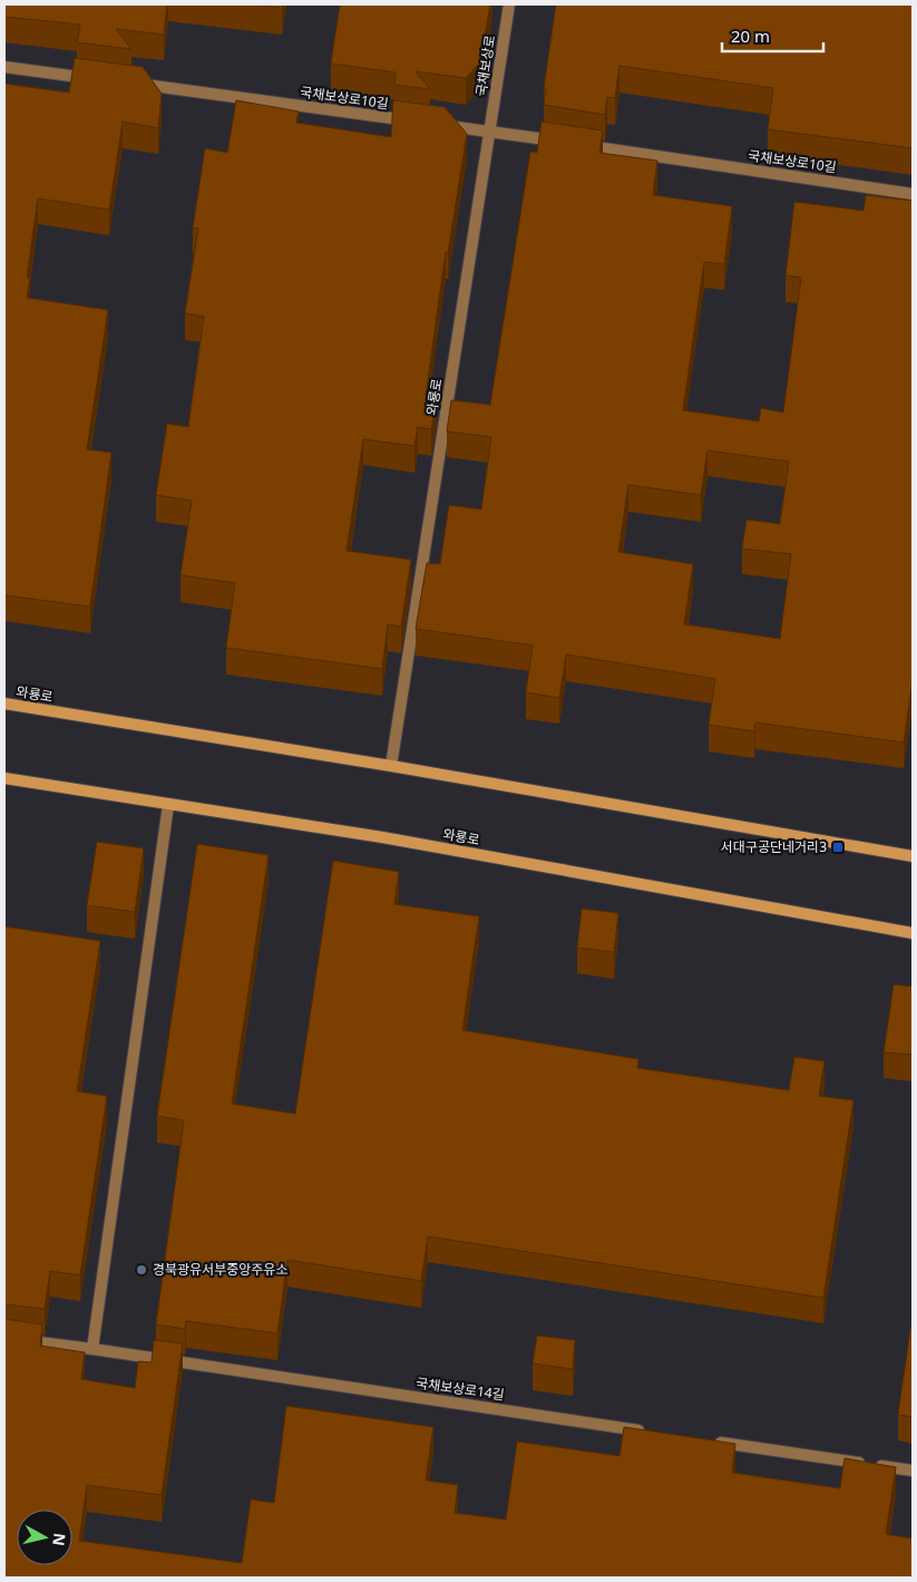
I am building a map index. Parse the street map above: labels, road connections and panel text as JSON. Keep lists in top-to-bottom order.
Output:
{
  "streets": {
    "main road": ["와룡로"],
    "street": ["국채보상로", "국채보상로10길", "국채보상로14길"]
  },
  "crossings": [
    ["국채보상로", "국채보상로10길"],
    ["국채보상로", "와룡로"],
    ["국채보상로10길", "와룡로"]
  ],
  "places": {
    "transit": ["서대구공단네거리3"],
    "other": ["경북광유서부중앙주유소"]
  },
  "scale_bar": "20 m",
  "north": "right"
}
